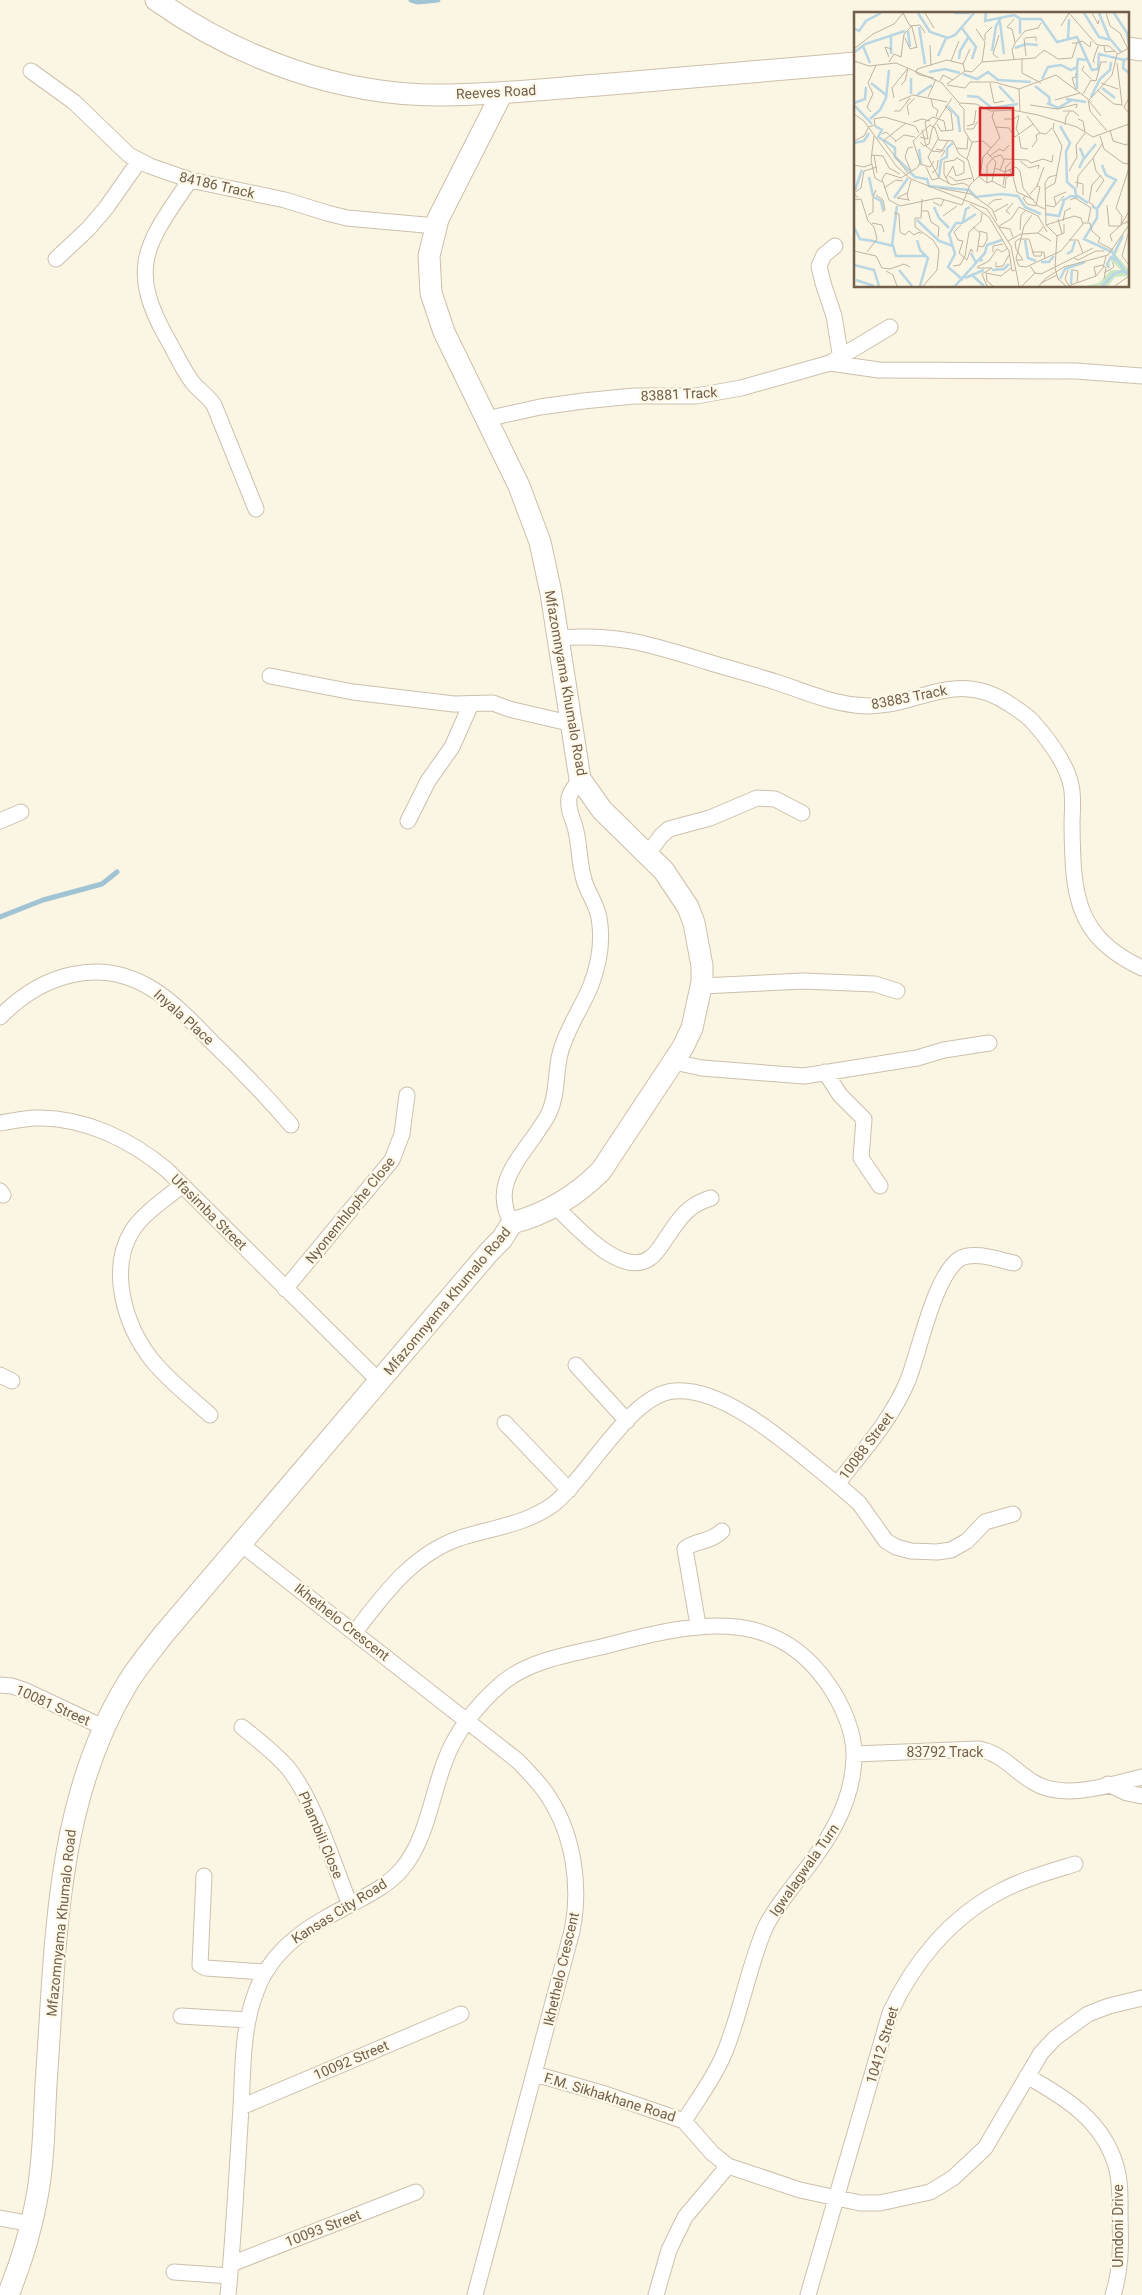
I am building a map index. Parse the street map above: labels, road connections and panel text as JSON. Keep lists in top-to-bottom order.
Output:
{
  "streets": {
    "street": [
      "Reeves Road",
      "84186 Track",
      "83881 Track",
      "Mfazomnyama Khumalo Road",
      "83883 Track",
      "Inyala Place",
      "Nyonemhlophe Close",
      "Ufasimba Street",
      "10088 Street",
      "Ikhethelo Crescent",
      "10081 Street",
      "83792 Track",
      "Phambili Close",
      "Igwalagwala Turn",
      "Kansas City Road",
      "10412 Street",
      "10092 Street",
      "F.M. Sikhakhane Road",
      "Umdoni Drive",
      "10093 Street"
    ]
  },
  "crossings": [
    ["Reeves Road", "Mfazomnyama Khumalo Road"],
    ["84186 Track", "Mfazomnyama Khumalo Road"],
    ["83881 Track", "Mfazomnyama Khumalo Road"],
    ["Mfazomnyama Khumalo Road", "83883 Track"],
    ["Mfazomnyama Khumalo Road", "Ufasimba Street"],
    ["Mfazomnyama Khumalo Road", "Ikhethelo Crescent"],
    ["Mfazomnyama Khumalo Road", "10081 Street"],
    ["Nyonemhlophe Close", "Ufasimba Street"],
    ["10088 Street", "Ikhethelo Crescent"],
    ["Ikhethelo Crescent", "Igwalagwala Turn"],
    ["Ikhethelo Crescent", "Kansas City Road"],
    ["Ikhethelo Crescent", "F.M. Sikhakhane Road"],
    ["83792 Track", "Igwalagwala Turn"],
    ["Phambili Close", "Kansas City Road"],
    ["Igwalagwala Turn", "Kansas City Road"],
    ["Igwalagwala Turn", "F.M. Sikhakhane Road"],
    ["Kansas City Road", "10092 Street"],
    ["Kansas City Road", "10093 Street"],
    ["10412 Street", "F.M. Sikhakhane Road"],
    ["F.M. Sikhakhane Road", "Umdoni Drive"]
  ]
}
